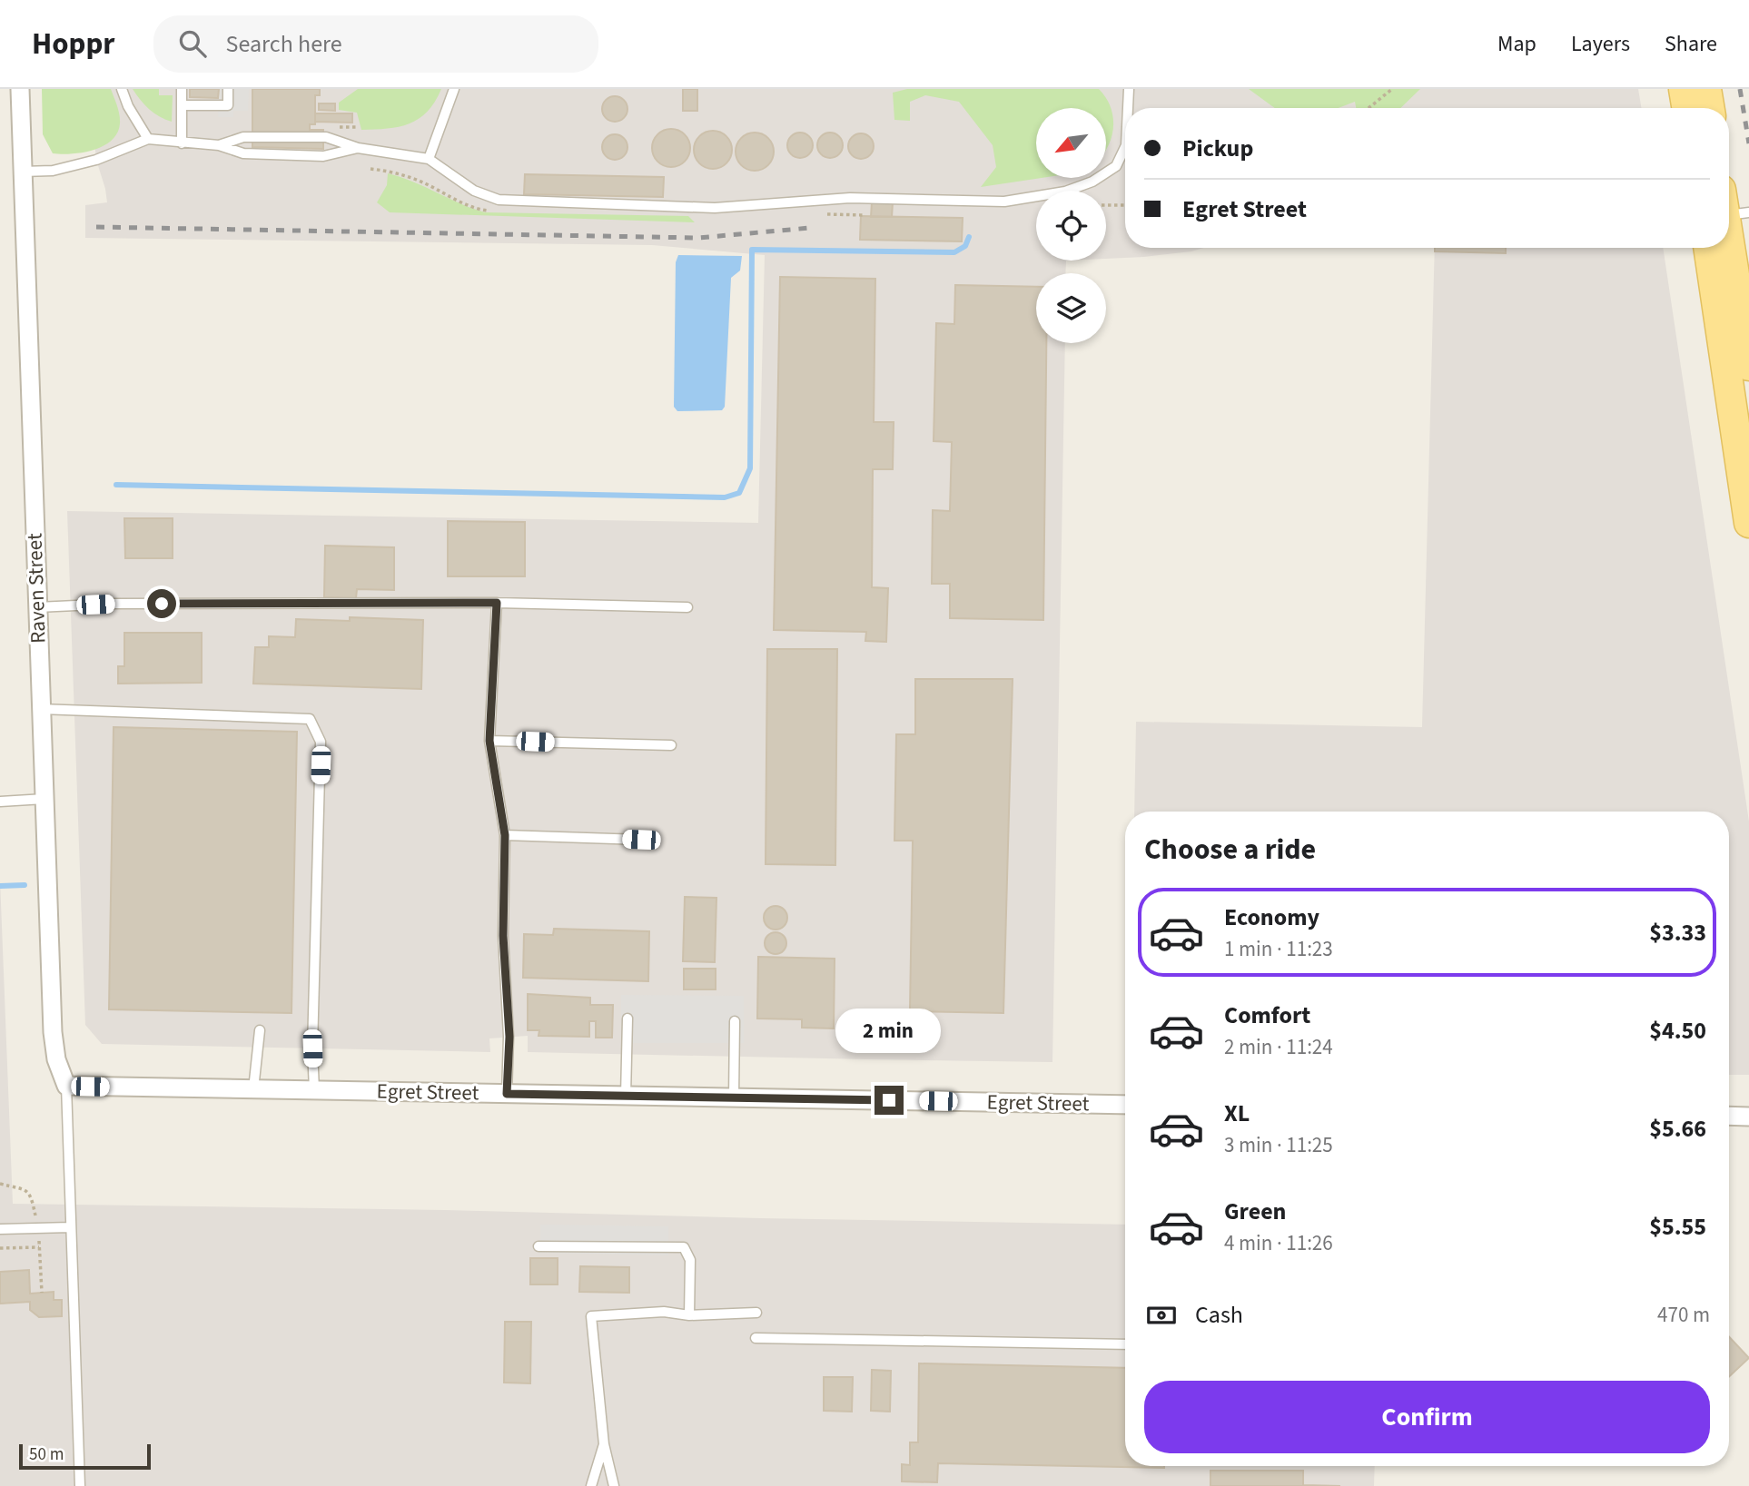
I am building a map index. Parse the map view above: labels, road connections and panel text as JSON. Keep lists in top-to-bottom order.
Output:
{
  "streets": {
    "street": ["Raven Street", "Egret Street"]
  },
  "crossings": [
    ["Raven Street", "Egret Street"]
  ],
  "scale_bar": "50 m",
  "north": "bottom left",
  "page": {
    "header": "Hoppr",
    "search": "Search here",
    "nav": ["Map", "Layers", "Share"],
    "banner": ["Pickup", "Egret Street"],
    "heading": "Choose a ride",
    "list": [
      {
        "name": "Economy",
        "note": "1 min · 11:23",
        "value": "$3.33"
      },
      {
        "name": "Comfort",
        "note": "2 min · 11:24",
        "value": "$4.50"
      },
      {
        "name": "XL",
        "note": "3 min · 11:25",
        "value": "$5.66"
      },
      {
        "name": "Green",
        "note": "4 min · 11:26",
        "value": "$5.55"
      }
    ],
    "bubble": "2 min",
    "pay": ["Cash", "470 m"],
    "buttons": "Confirm",
    "scale": "50 m"
  }
}
